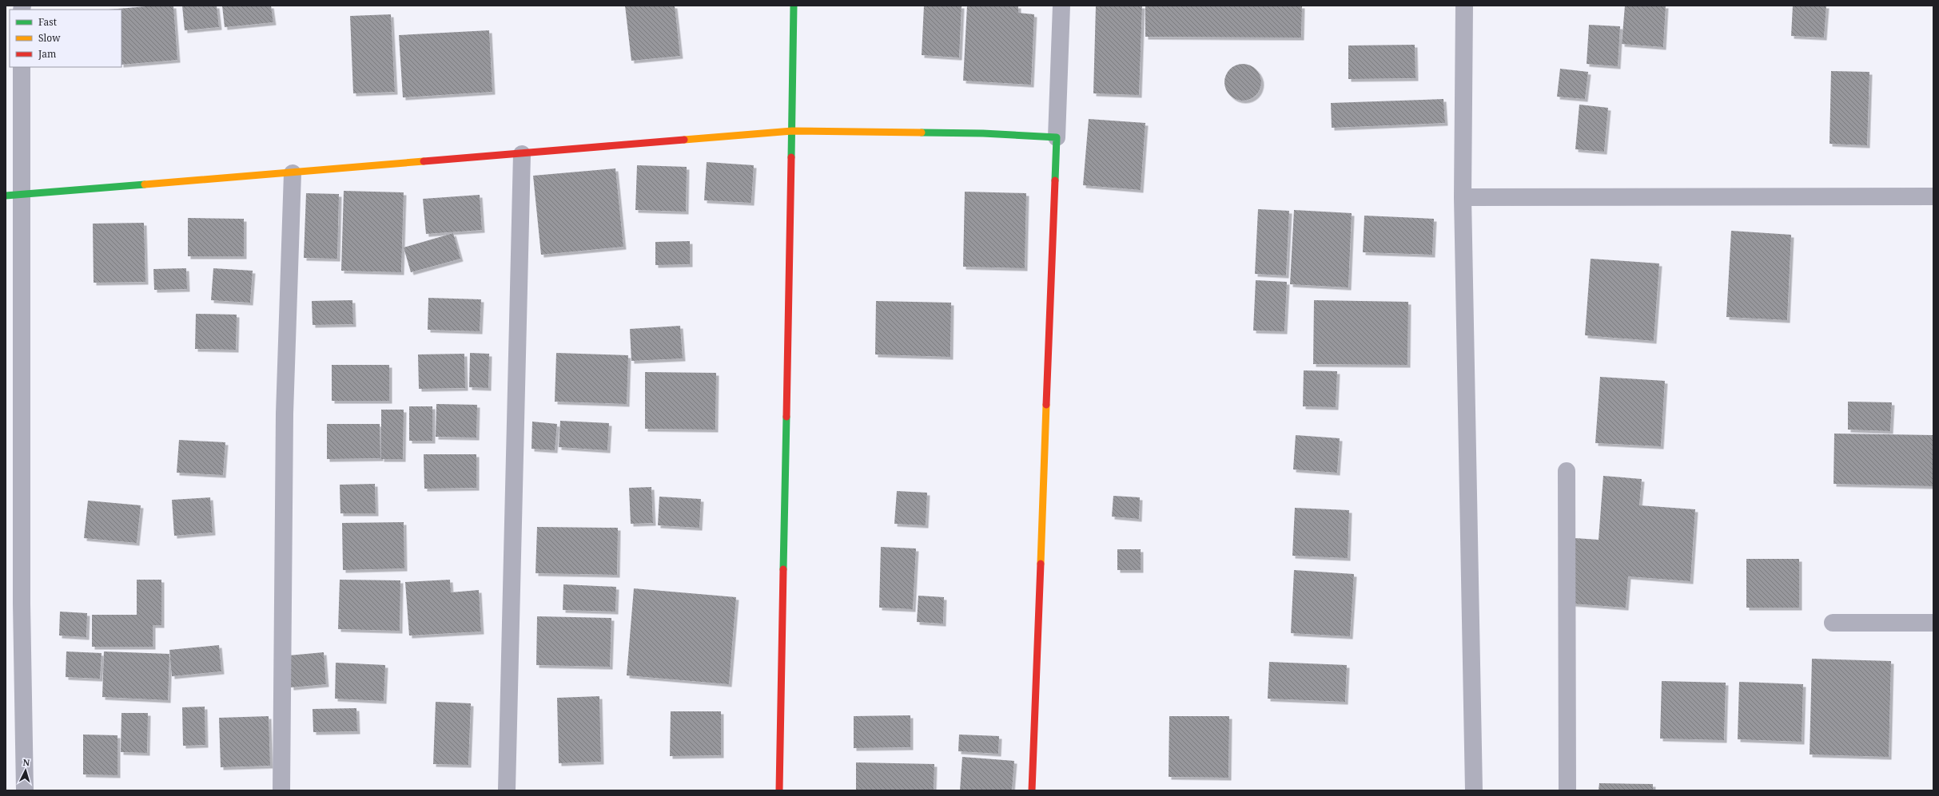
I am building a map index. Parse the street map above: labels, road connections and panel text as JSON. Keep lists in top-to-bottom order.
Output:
{
  "legend": ["Fast", "Slow", "Jam"],
  "north": "top"
}
